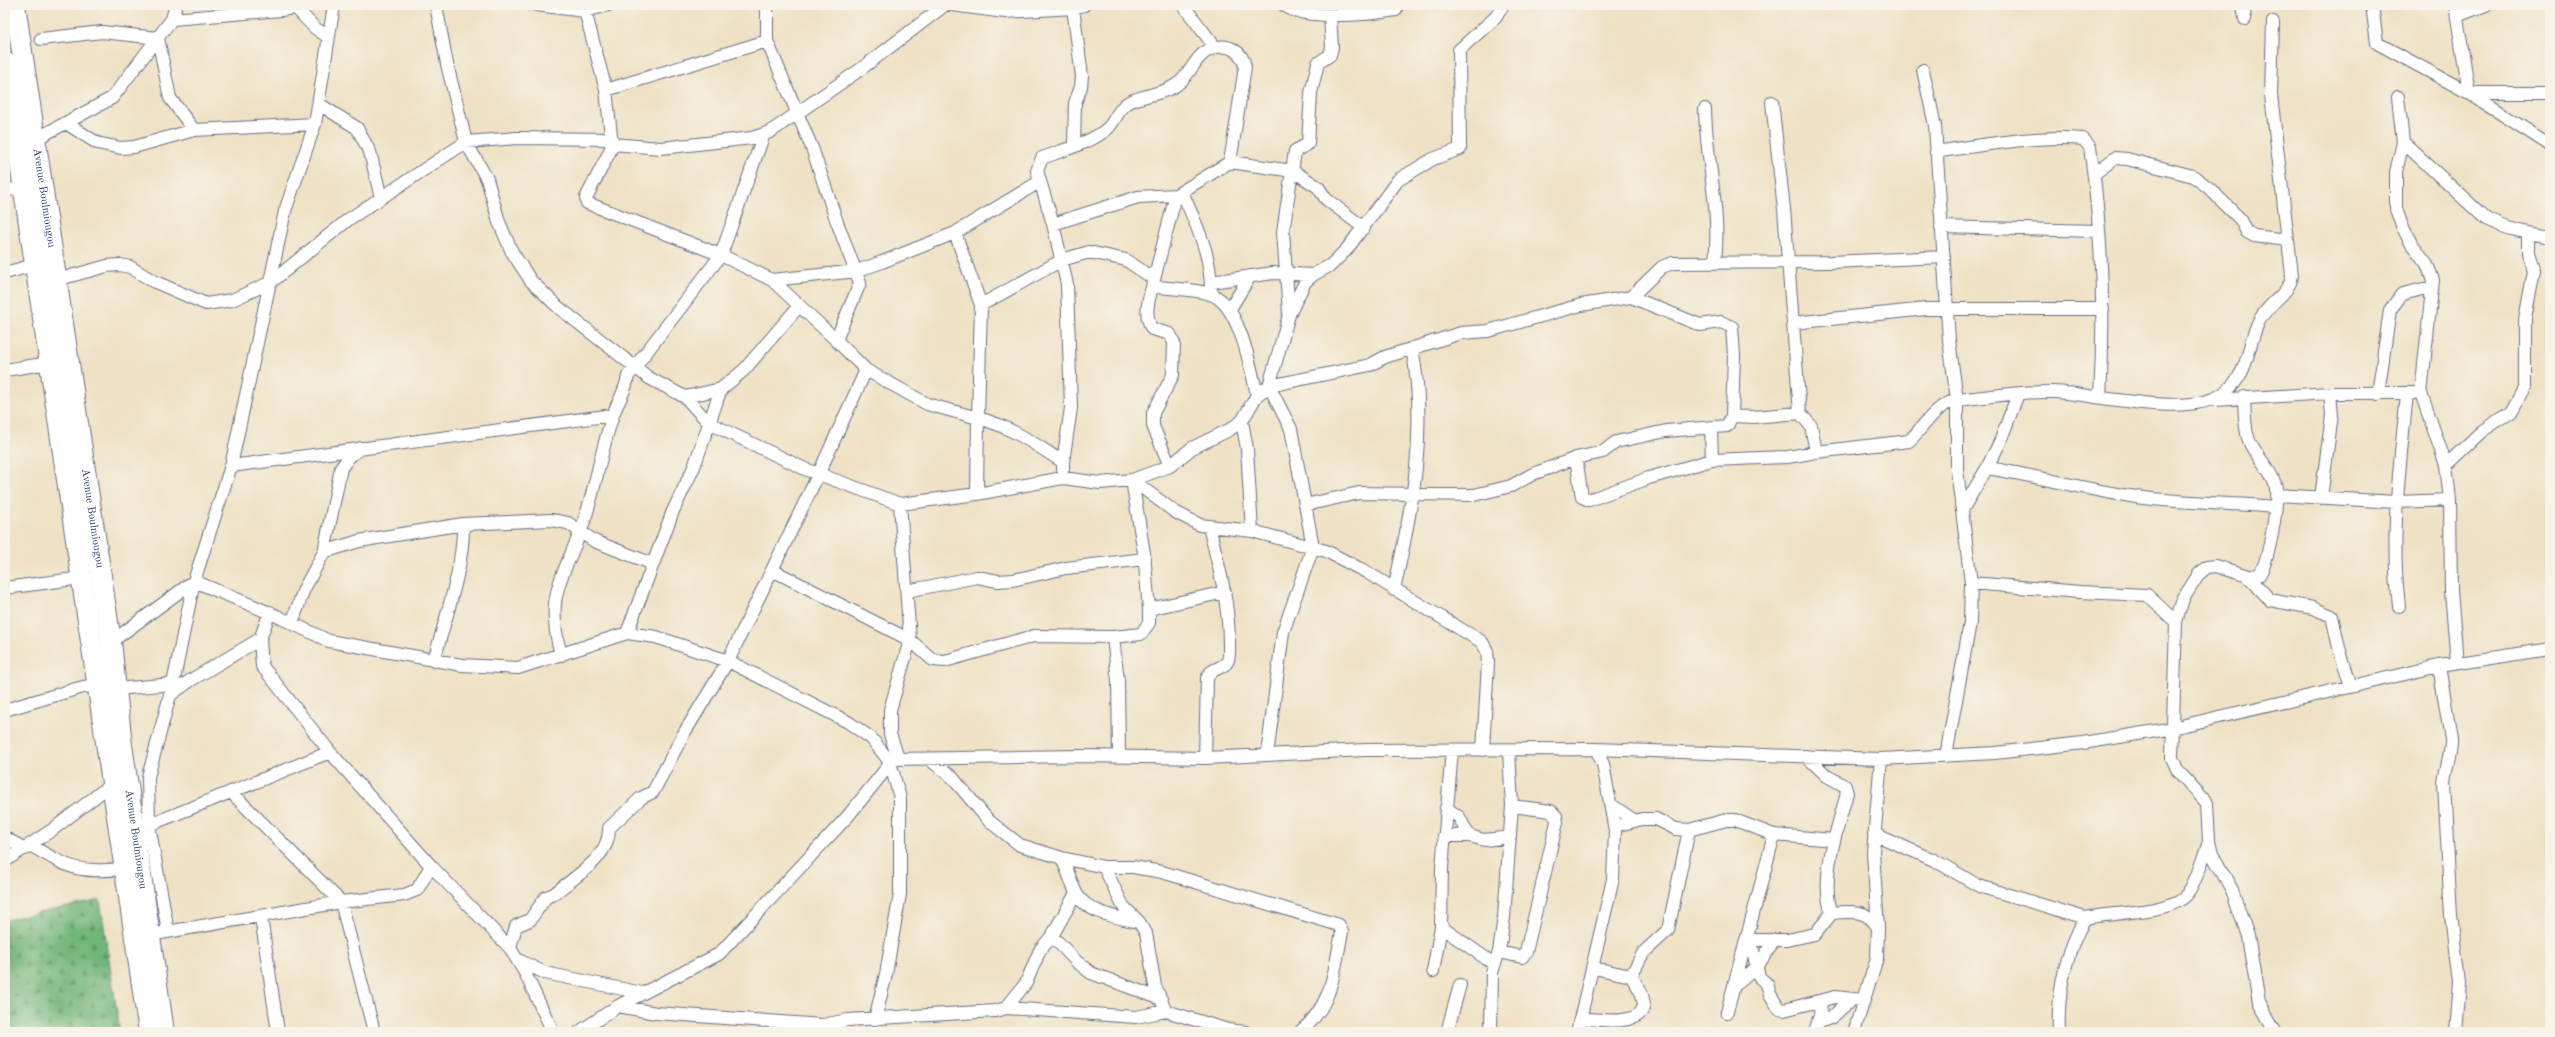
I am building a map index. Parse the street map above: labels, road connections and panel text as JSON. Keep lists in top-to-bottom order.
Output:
{
  "streets": {
    "highway": ["Avenue Boulmiougou"]
  }
}
